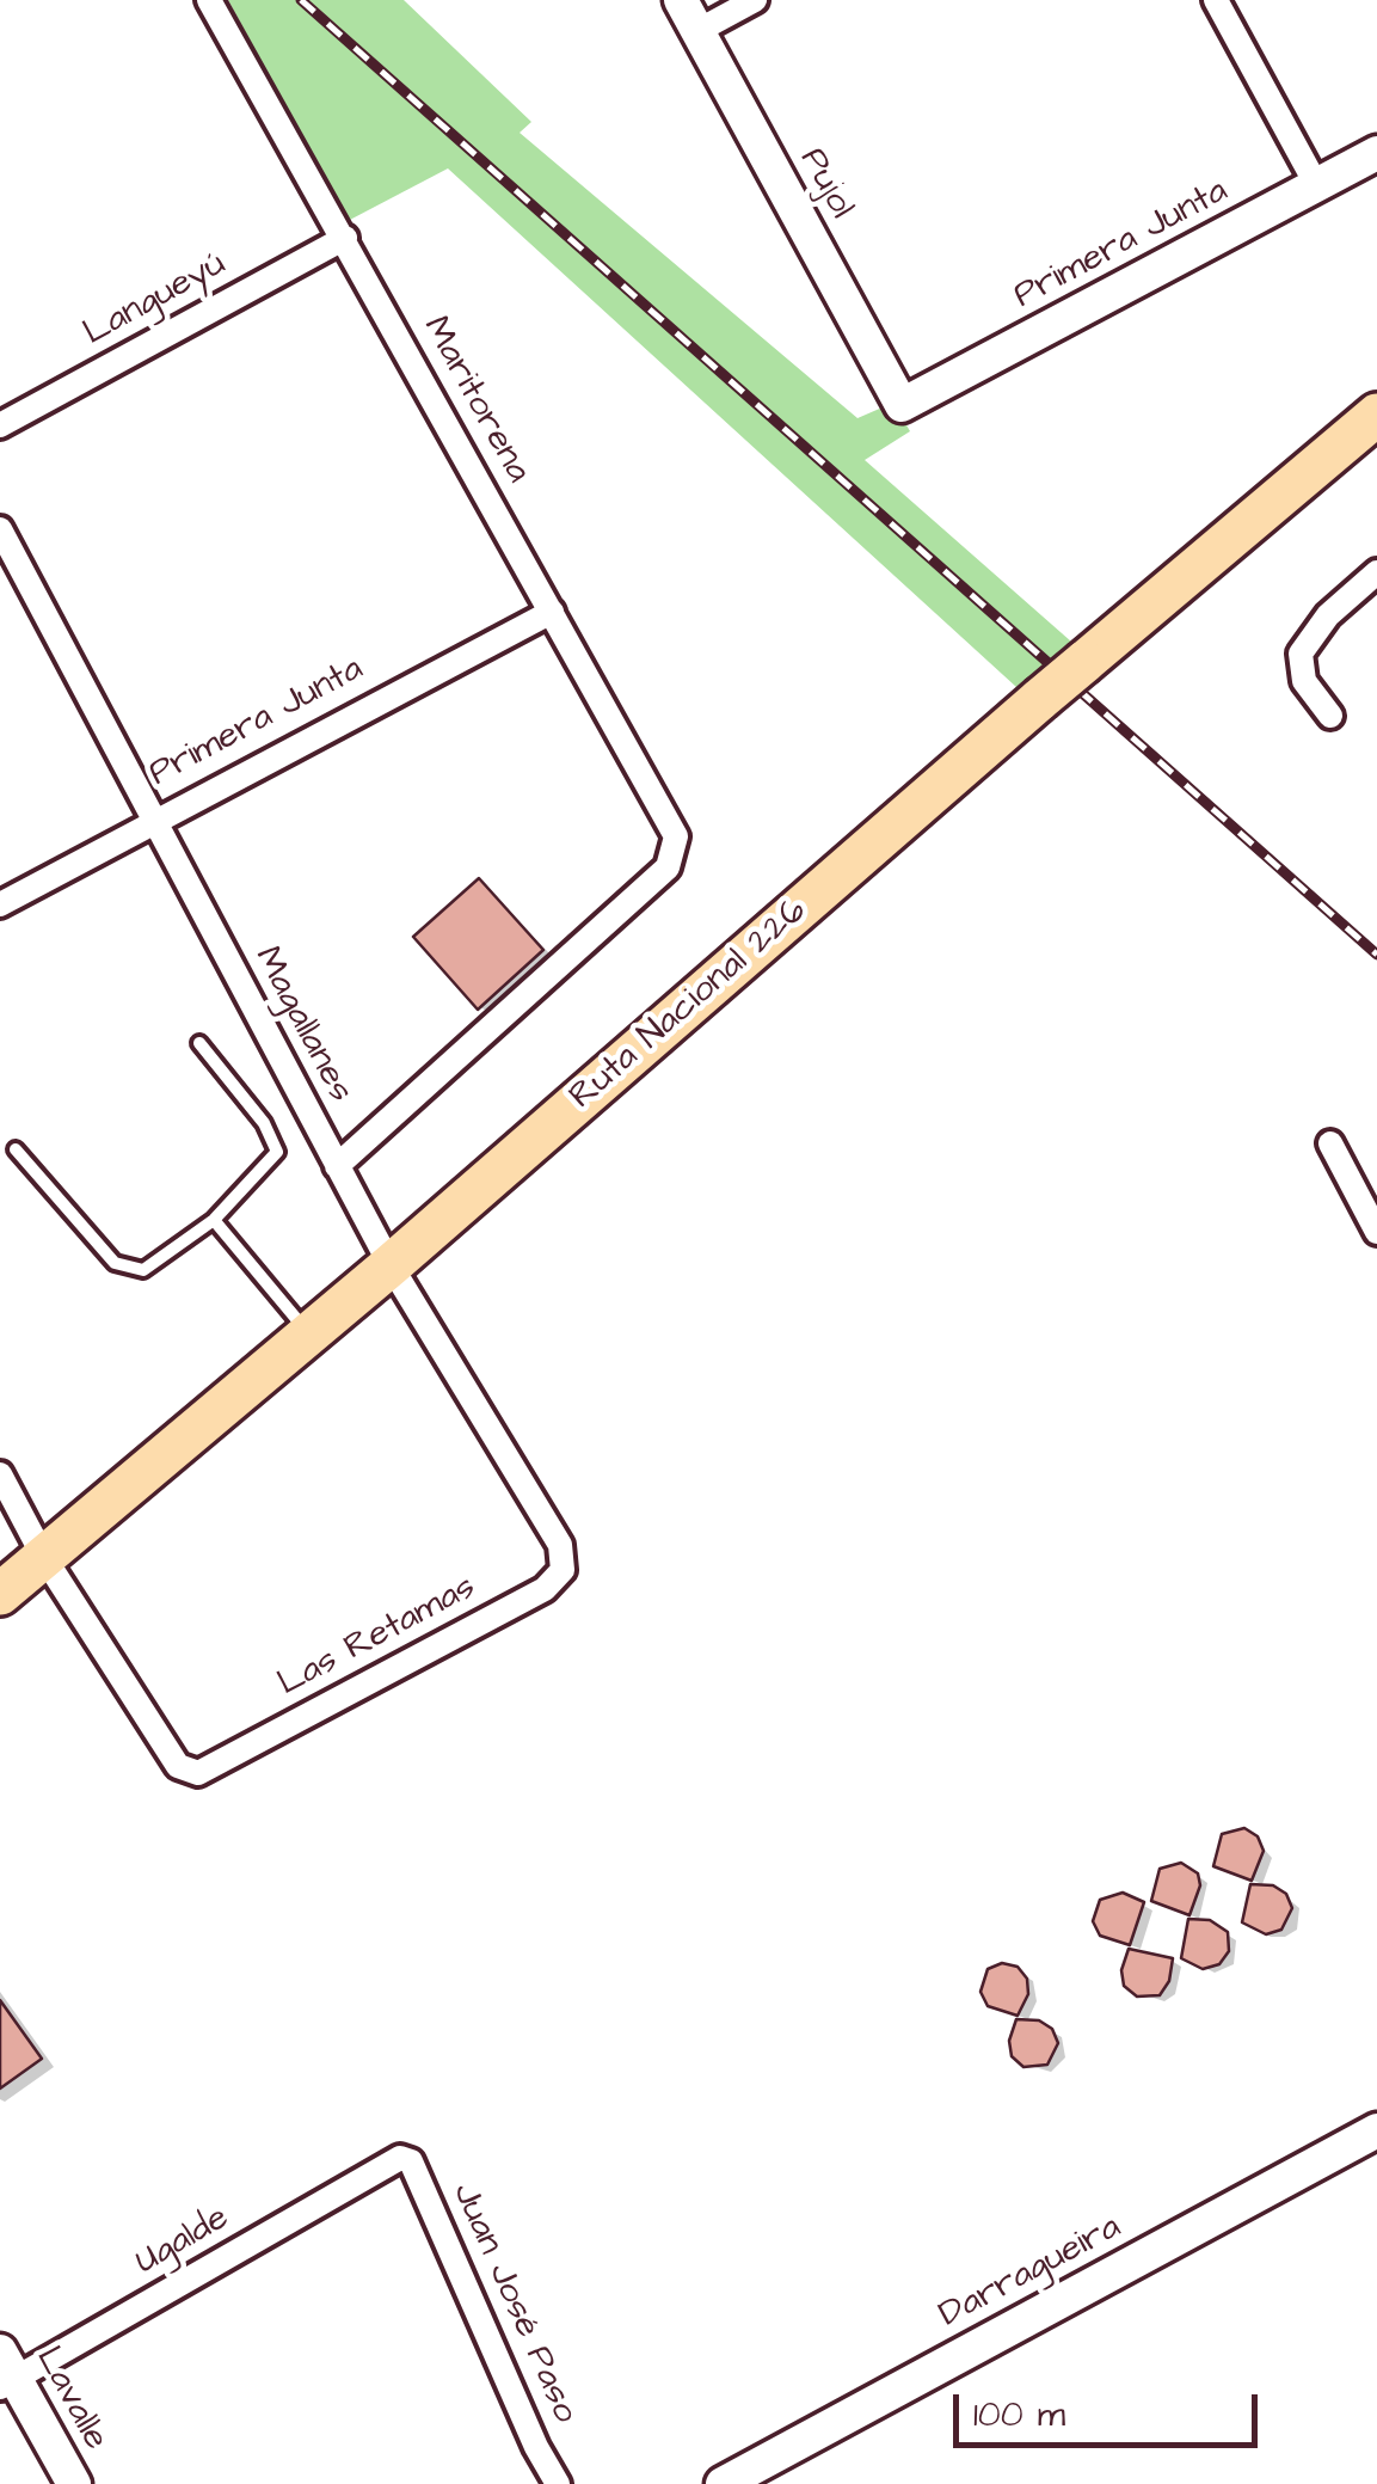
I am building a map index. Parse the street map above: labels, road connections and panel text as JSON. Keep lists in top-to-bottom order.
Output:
{
  "streets": {
    "highway": ["Ruta Nacional 226"],
    "main road": [
      "Pujol",
      "Primera Junta",
      "Darragueira",
      "Lavalle"
    ],
    "street": [
      "Langueyú",
      "Maritorena",
      "Magallanes",
      "Las Retamas",
      "Ugalde",
      "Juan José Paso"
    ]
  },
  "crossings": [
    ["Pujol", "Primera Junta"],
    ["Primera Junta", "Maritorena"],
    ["Primera Junta", "Magallanes"],
    ["Langueyú", "Maritorena"],
    ["Maritorena", "Magallanes"],
    ["Ruta Nacional 226", "Magallanes"],
    ["Ruta Nacional 226", "Las Retamas"],
    ["Magallanes", "Las Retamas"],
    ["Ugalde", "Juan José Paso"],
    ["Ugalde", "Lavalle"]
  ],
  "scale_bar": "100 m"
}
